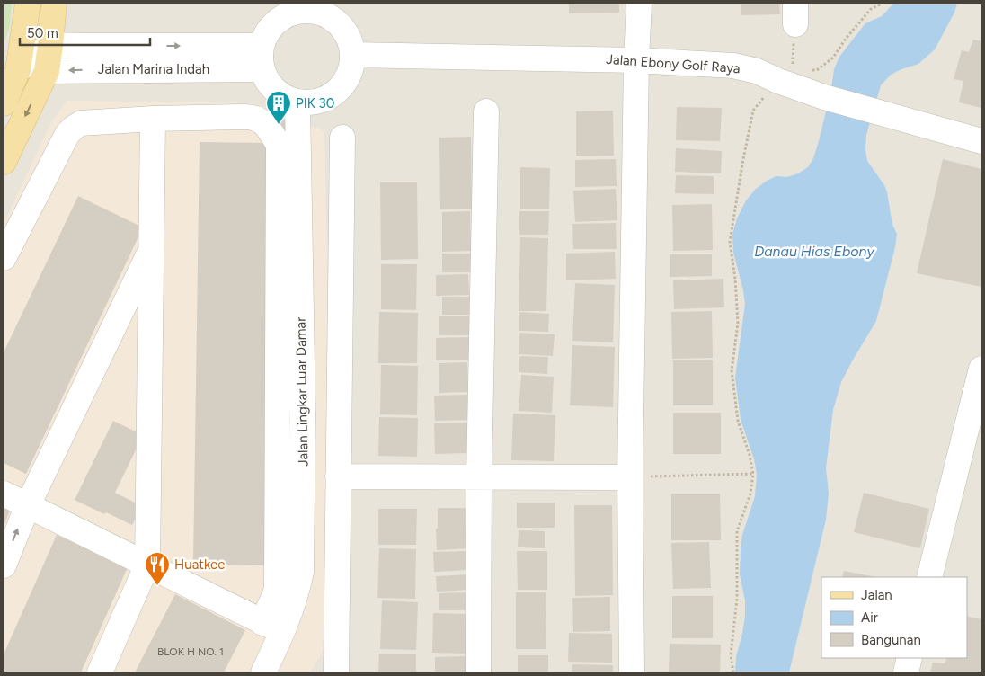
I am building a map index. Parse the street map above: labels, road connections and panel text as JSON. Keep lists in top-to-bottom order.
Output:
{
  "streets": {
    "street": ["Jalan Ebony Golf Raya", "Jalan Marina Indah", "Jalan Lingkar Luar Damar"]
  },
  "crossings": [
    ["Jalan Ebony Golf Raya", "Jalan Marina Indah"],
    ["Jalan Ebony Golf Raya", "Jalan Lingkar Luar Damar"],
    ["Jalan Marina Indah", "Jalan Lingkar Luar Damar"]
  ],
  "water": ["Danau Hias Ebony"],
  "places": {
    "building": ["PIK 30"],
    "restaurant": ["Huatkee"]
  },
  "house_numbers": ["BLOK H NO. 1"],
  "legend": ["Jalan", "Air", "Bangunan"],
  "scale_bar": "50 m"
}
